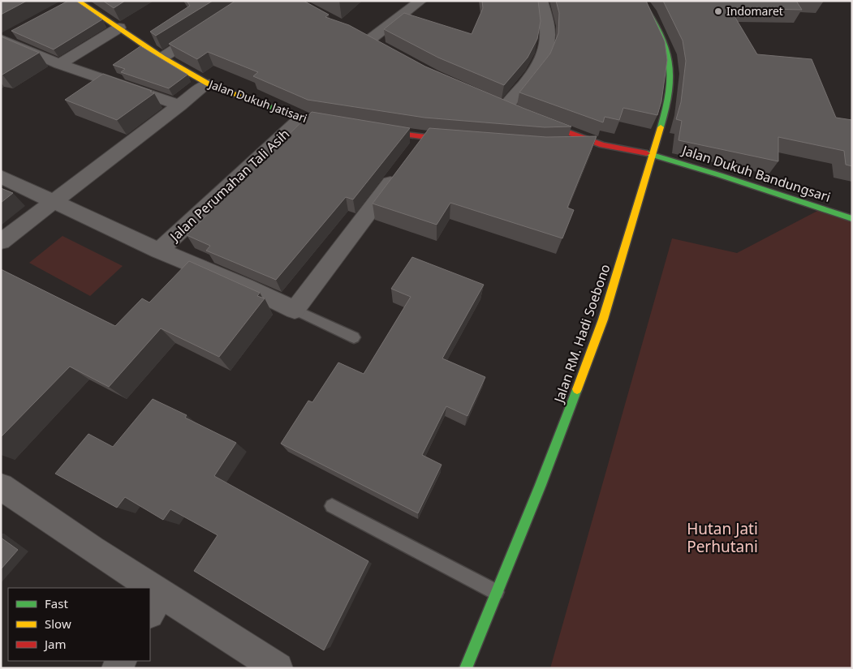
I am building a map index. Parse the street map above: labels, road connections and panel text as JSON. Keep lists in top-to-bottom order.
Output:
{
  "streets": {
    "street": [
      "Jalan Dukuh Jatisari",
      "Jalan Dukuh Bandungsari",
      "Jalan Perumahan Tali Asih",
      "Jalan RM. Hadi Soebono"
    ]
  },
  "crossings": [
    ["Jalan Dukuh Jatisari", "Jalan Perumahan Tali Asih"],
    ["Jalan Dukuh Bandungsari", "Jalan RM. Hadi Soebono"]
  ],
  "parks": ["Hutan Jati Perhutani"],
  "places": ["Indomaret"],
  "legend": ["Fast", "Slow", "Jam"]
}
